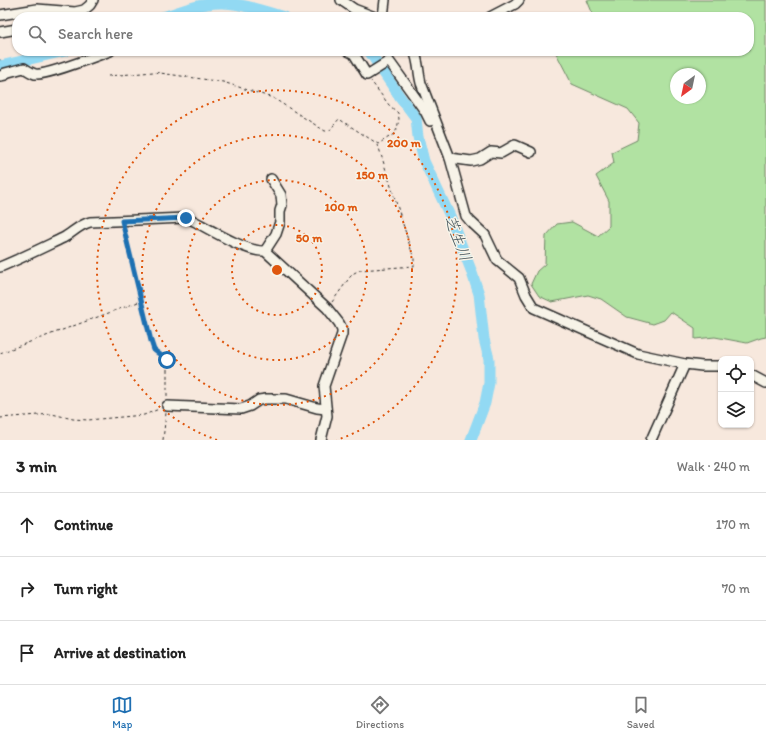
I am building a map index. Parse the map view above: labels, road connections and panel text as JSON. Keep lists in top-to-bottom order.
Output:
{
  "water": ["芝生川"],
  "north": "bottom left",
  "page": {
    "search": "Search here",
    "heading": ["3 min", "Walk · 240 m"],
    "list": [
      ["Continue", "170 m"],
      ["Turn right", "70 m"],
      "Arrive at destination"
    ],
    "nav": ["Map", "Directions", "Saved"]
  },
  "rings": [
    "200 m",
    "150 m",
    "100 m",
    "50 m"
  ]
}
